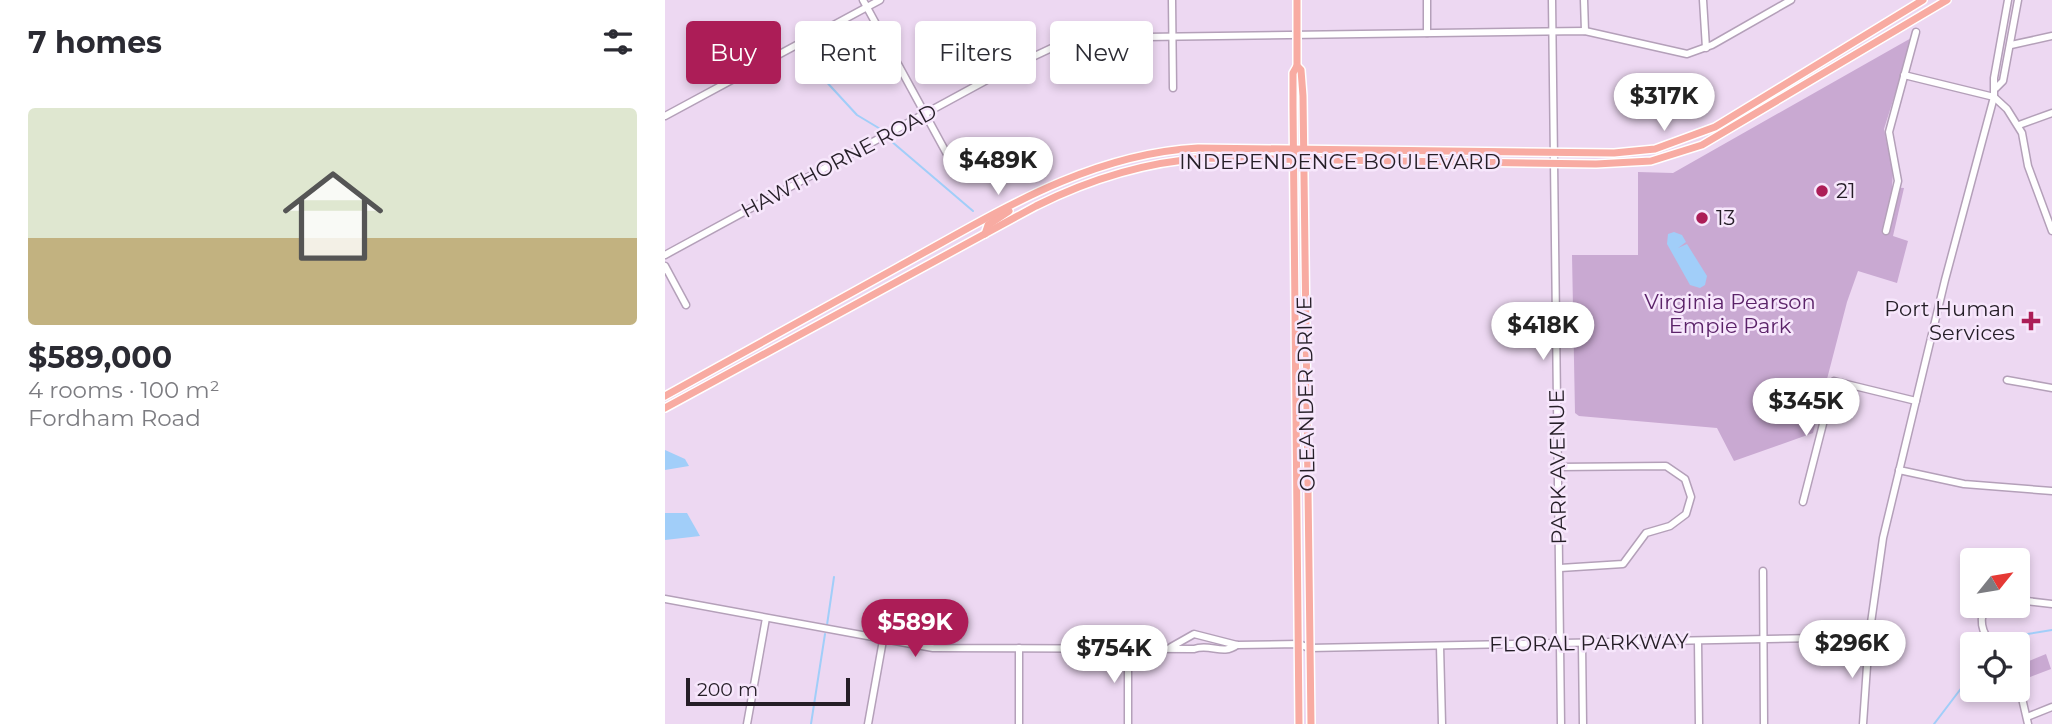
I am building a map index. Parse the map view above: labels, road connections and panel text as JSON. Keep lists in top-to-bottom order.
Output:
{
  "streets": {
    "main road": ["INDEPENDENCE BOULEVARD", "OLEANDER DRIVE"],
    "street": ["HAWTHORNE ROAD", "PARK AVENUE", "FLORAL PARKWAY"]
  },
  "crossings": [
    ["HAWTHORNE ROAD", "OLEANDER DRIVE"],
    ["HAWTHORNE ROAD", "PARK AVENUE"],
    ["INDEPENDENCE BOULEVARD", "OLEANDER DRIVE"],
    ["INDEPENDENCE BOULEVARD", "PARK AVENUE"],
    ["OLEANDER DRIVE", "FLORAL PARKWAY"],
    ["PARK AVENUE", "FLORAL PARKWAY"]
  ],
  "parks": ["Virginia Pearson Empie Park"],
  "places": {
    "other": ["21", "13"],
    "health": ["Port Human Services"]
  },
  "scale_bar": "200 m",
  "north": "top right",
  "page": {
    "heading": "7 homes",
    "chip": [
      "Buy",
      "Rent",
      "Filters",
      "New"
    ],
    "price": [
      "$317K",
      "$489K",
      "$418K",
      "$345K",
      "$589K",
      "$296K",
      "$754K"
    ],
    "list": [
      {
        "name": "$589,000",
        "note": "4 rooms · 100 m² · Fordham Road"
      }
    ],
    "scale": "200 m"
  }
}
